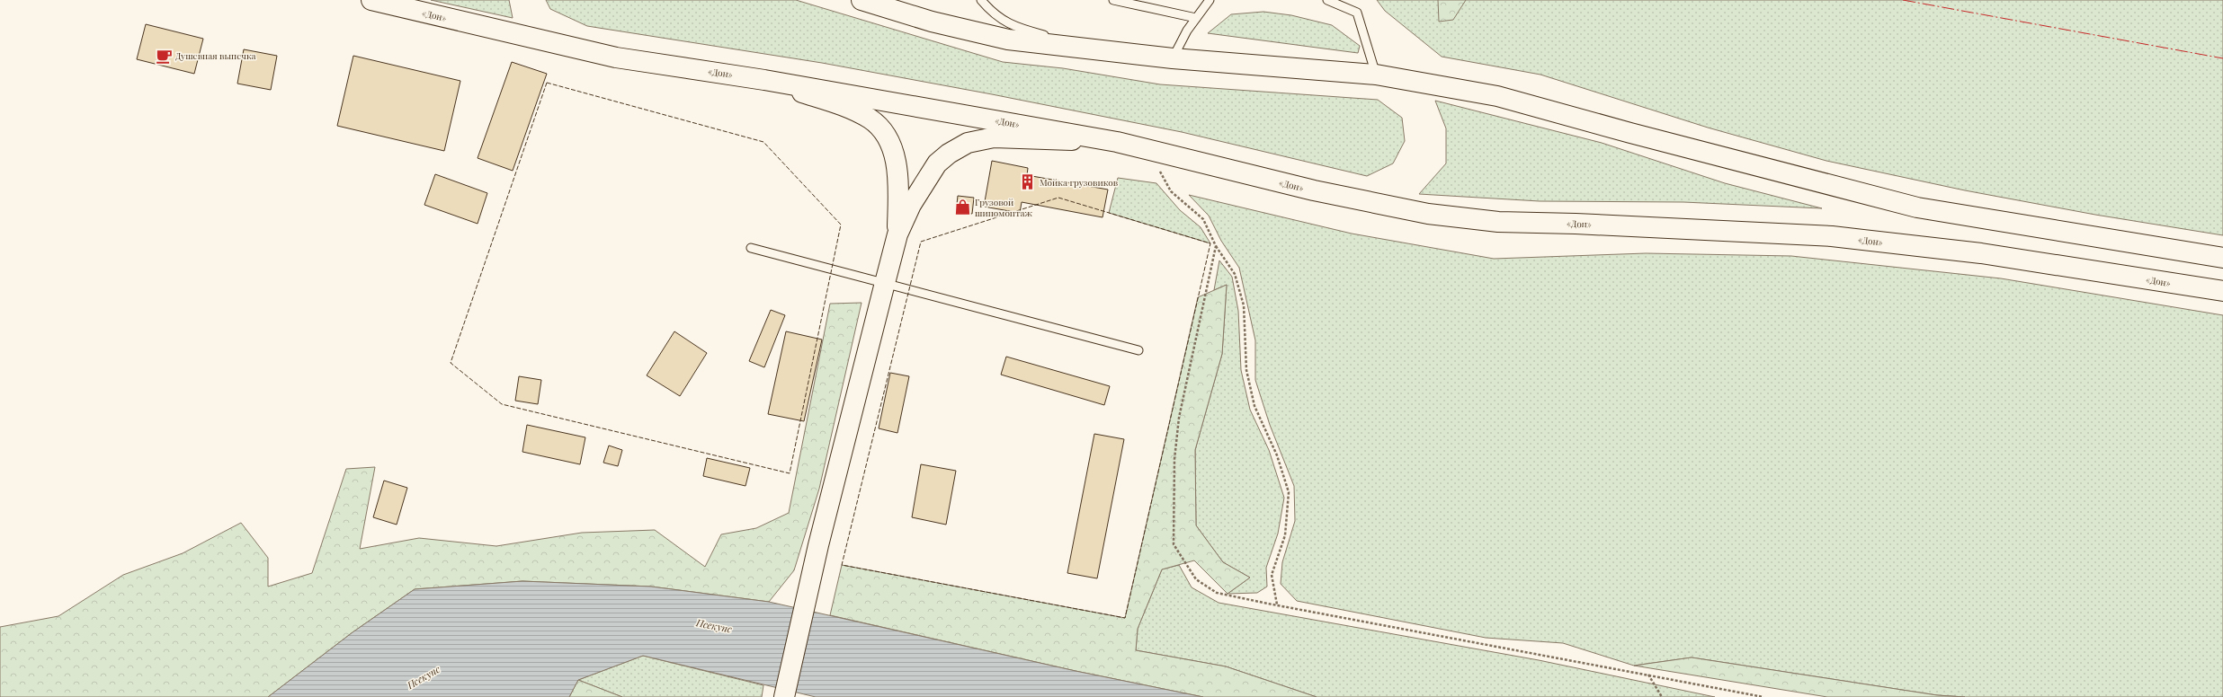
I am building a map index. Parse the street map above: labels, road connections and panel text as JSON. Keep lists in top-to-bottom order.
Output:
{
  "streets": {
    "main road": ["«Дон»"]
  },
  "water": ["Псекупс"],
  "places": {
    "cafe": ["Душевная выпечка"],
    "building": ["Мойка грузовиков"],
    "shop": ["Грузовой шиномонтаж"]
  }
}
